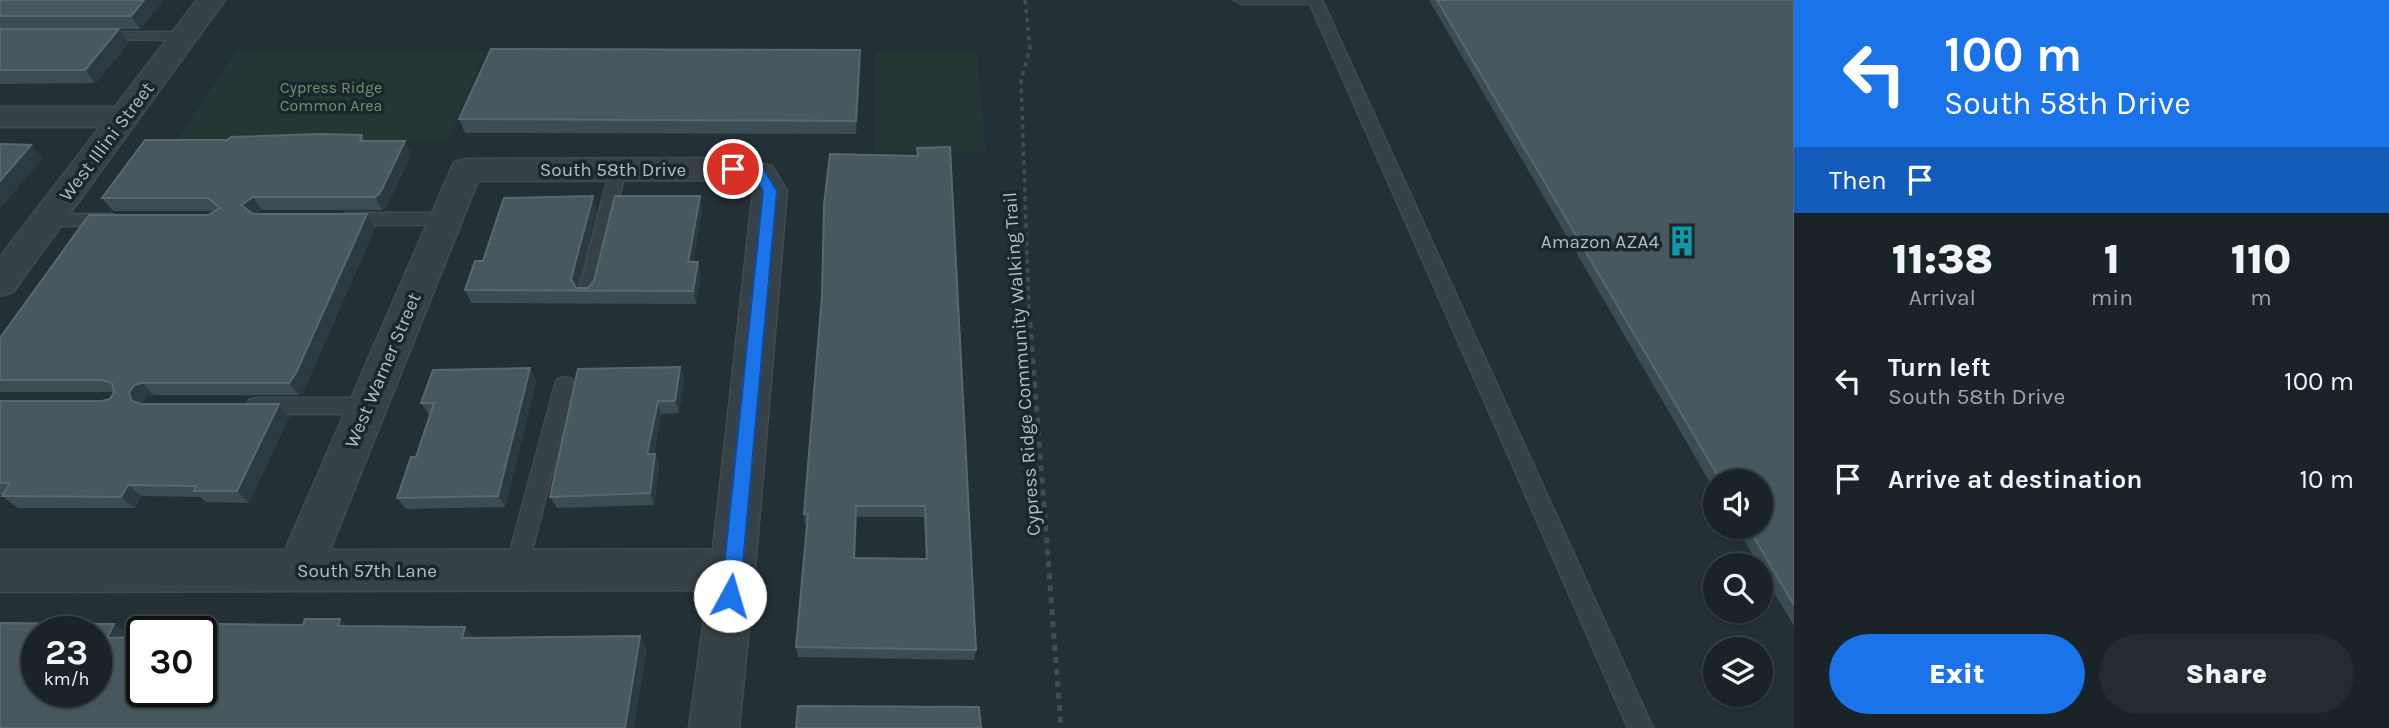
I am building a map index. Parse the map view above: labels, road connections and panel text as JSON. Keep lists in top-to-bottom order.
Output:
{
  "streets": {
    "street": [
      "West Illini Street",
      "South 58th Drive",
      "West Warner Street",
      "South 57th Lane"
    ],
    "path": ["Cypress Ridge Community Walking Trail"]
  },
  "crossings": [
    ["South 58th Drive", "West Warner Street"],
    ["South 58th Drive", "South 57th Lane"],
    ["West Warner Street", "South 57th Lane"]
  ],
  "parks": ["Cypress Ridge Common Area"],
  "places": {
    "building": ["Amazon AZA4"]
  },
  "page": {
    "turn": ["100 m", "South 58th Drive"],
    "then": "Then",
    "eta": [
      "11:38",
      "Arrival",
      "1",
      "min",
      "110",
      "m"
    ],
    "list": [
      {
        "name": "Turn left",
        "note": "South 58th Drive",
        "value": "100 m"
      },
      {
        "name": "Arrive at destination",
        "value": "10 m"
      }
    ],
    "speed": "23 km/h",
    "limit": "30",
    "buttons": ["Exit", "Share"]
  }
}
